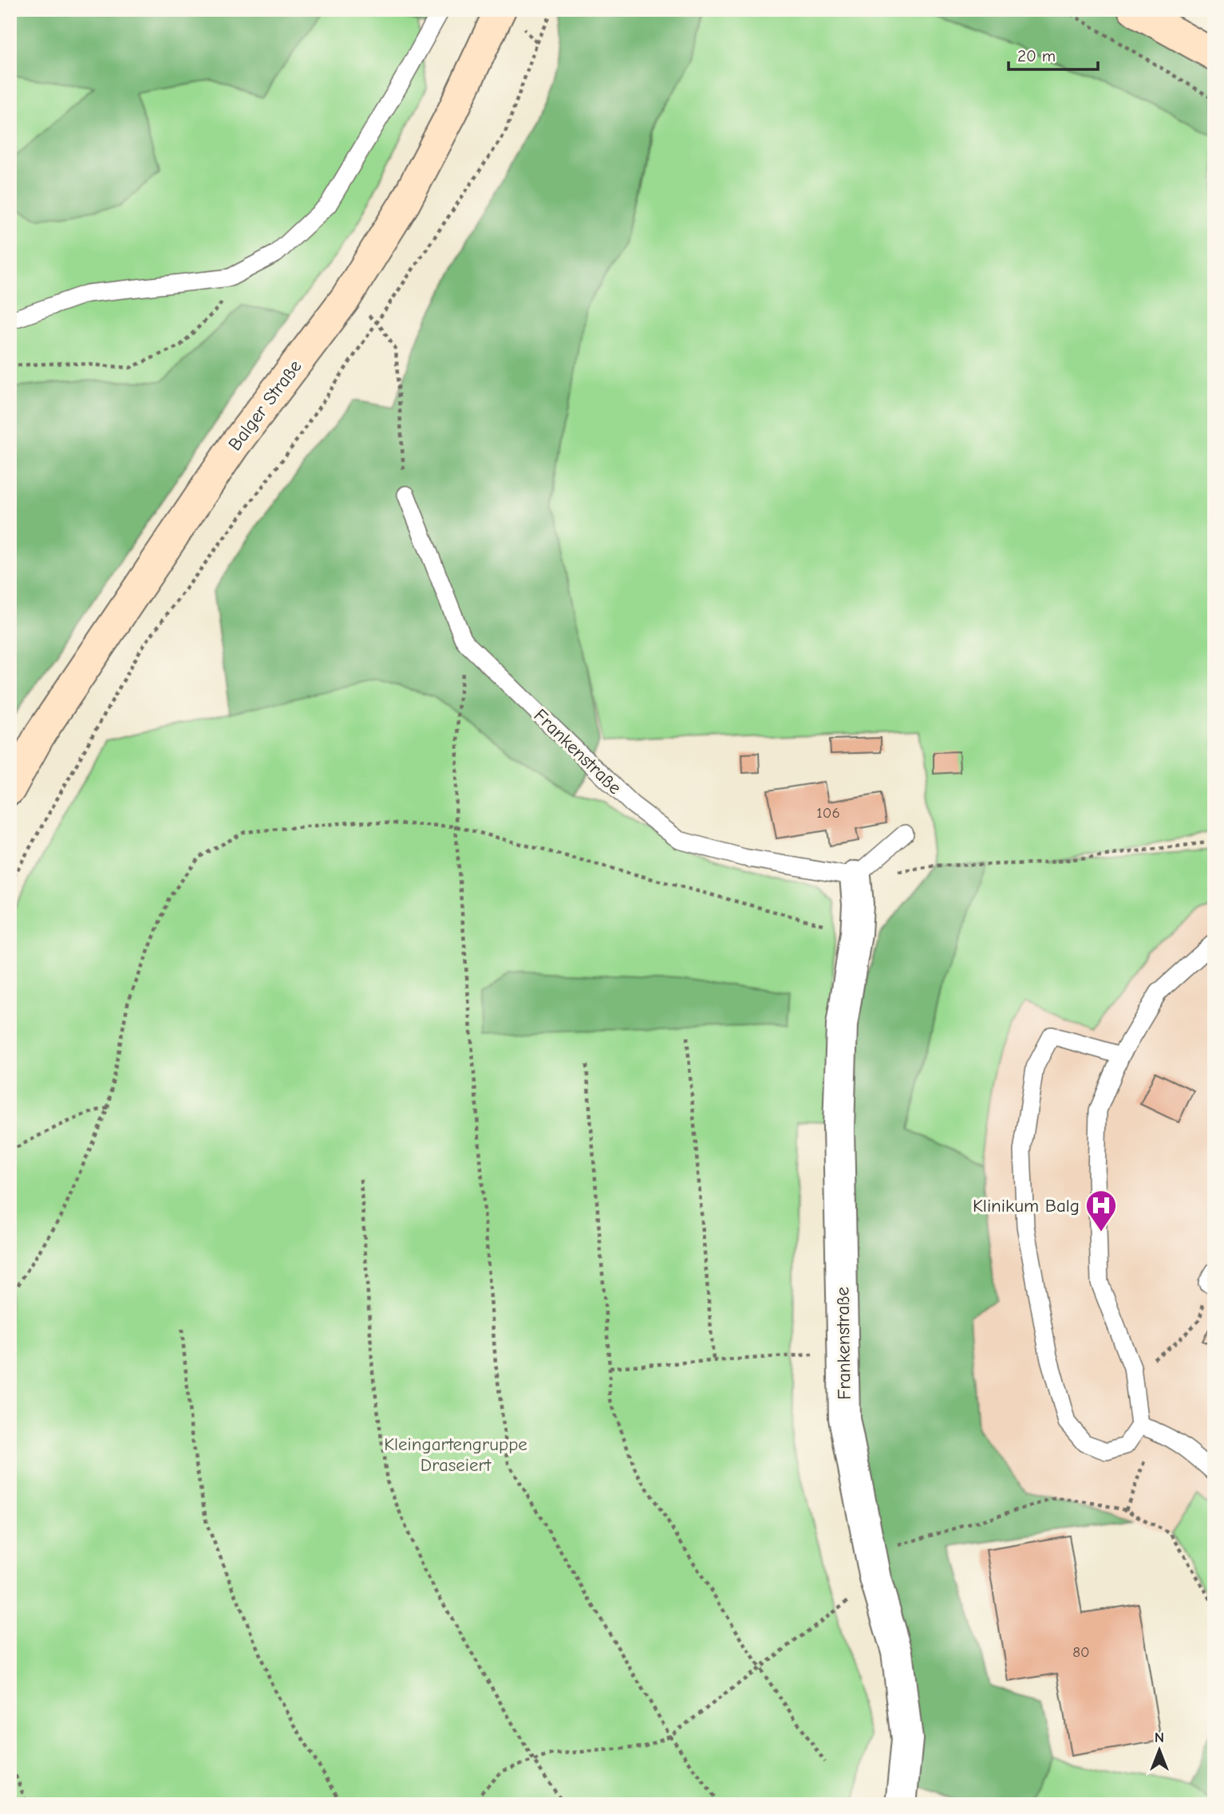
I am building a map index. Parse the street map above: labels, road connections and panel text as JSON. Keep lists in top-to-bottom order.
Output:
{
  "streets": {
    "street": ["Balger Straße", "Frankenstraße"]
  },
  "parks": ["Kleingartengruppe Draseiert"],
  "places": {
    "hospital": ["Klinikum Balg"]
  },
  "house_numbers": ["106", "80"],
  "scale_bar": "20 m",
  "north": "top"
}
